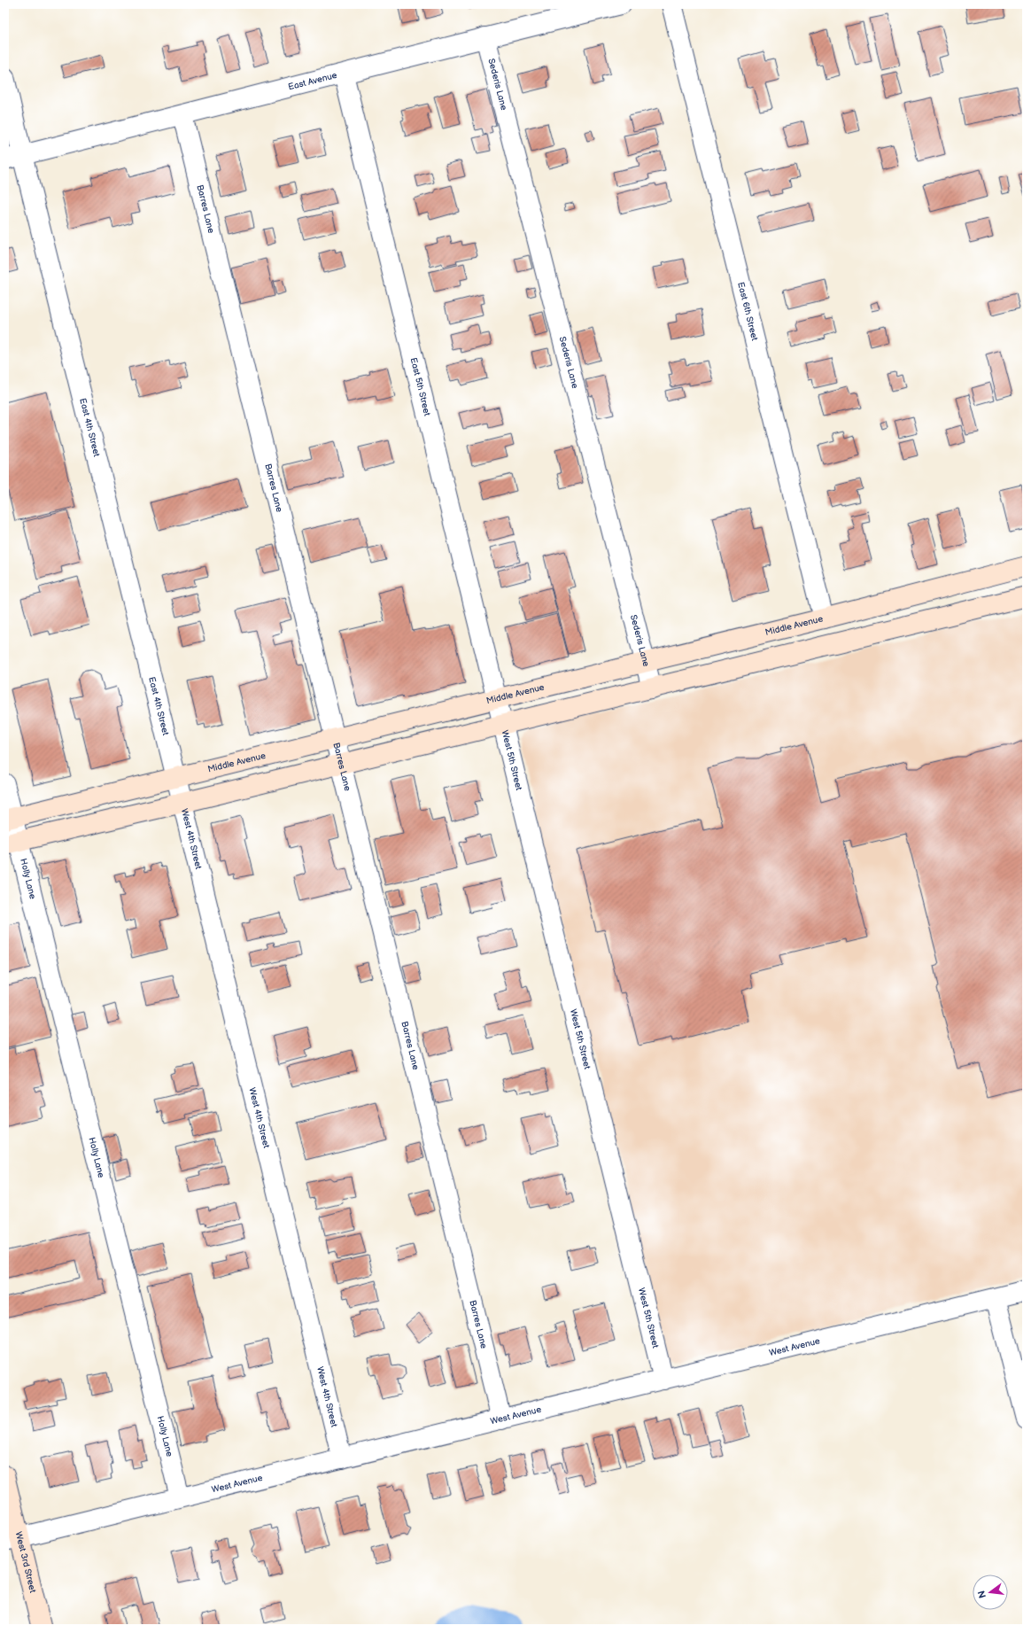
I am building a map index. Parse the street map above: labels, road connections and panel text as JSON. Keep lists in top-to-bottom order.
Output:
{
  "streets": {
    "main road": ["Middle Avenue", "West 3rd Street"],
    "street": [
      "East Avenue",
      "Sederis Lane",
      "Barres Lane",
      "East 6th Street",
      "East 5th Street",
      "East 4th Street",
      "West 5th Street",
      "West 4th Street",
      "Holly Lane",
      "West Avenue"
    ]
  },
  "crossings": [
    ["East Avenue", "Sederis Lane"],
    ["East Avenue", "Barres Lane"],
    ["East Avenue", "East 5th Street"],
    ["East Avenue", "East 4th Street"],
    ["Sederis Lane", "Middle Avenue"],
    ["Barres Lane", "Middle Avenue"],
    ["Barres Lane", "West Avenue"],
    ["East 6th Street", "Middle Avenue"],
    ["East 5th Street", "Middle Avenue"],
    ["East 5th Street", "West 5th Street"],
    ["East 4th Street", "Middle Avenue"],
    ["East 4th Street", "West 4th Street"],
    ["Middle Avenue", "West 5th Street"],
    ["Middle Avenue", "West 4th Street"],
    ["Middle Avenue", "Holly Lane"],
    ["West 5th Street", "West Avenue"],
    ["West 4th Street", "West Avenue"],
    ["Holly Lane", "West Avenue"],
    ["West Avenue", "West 3rd Street"]
  ],
  "north": "left"
}
